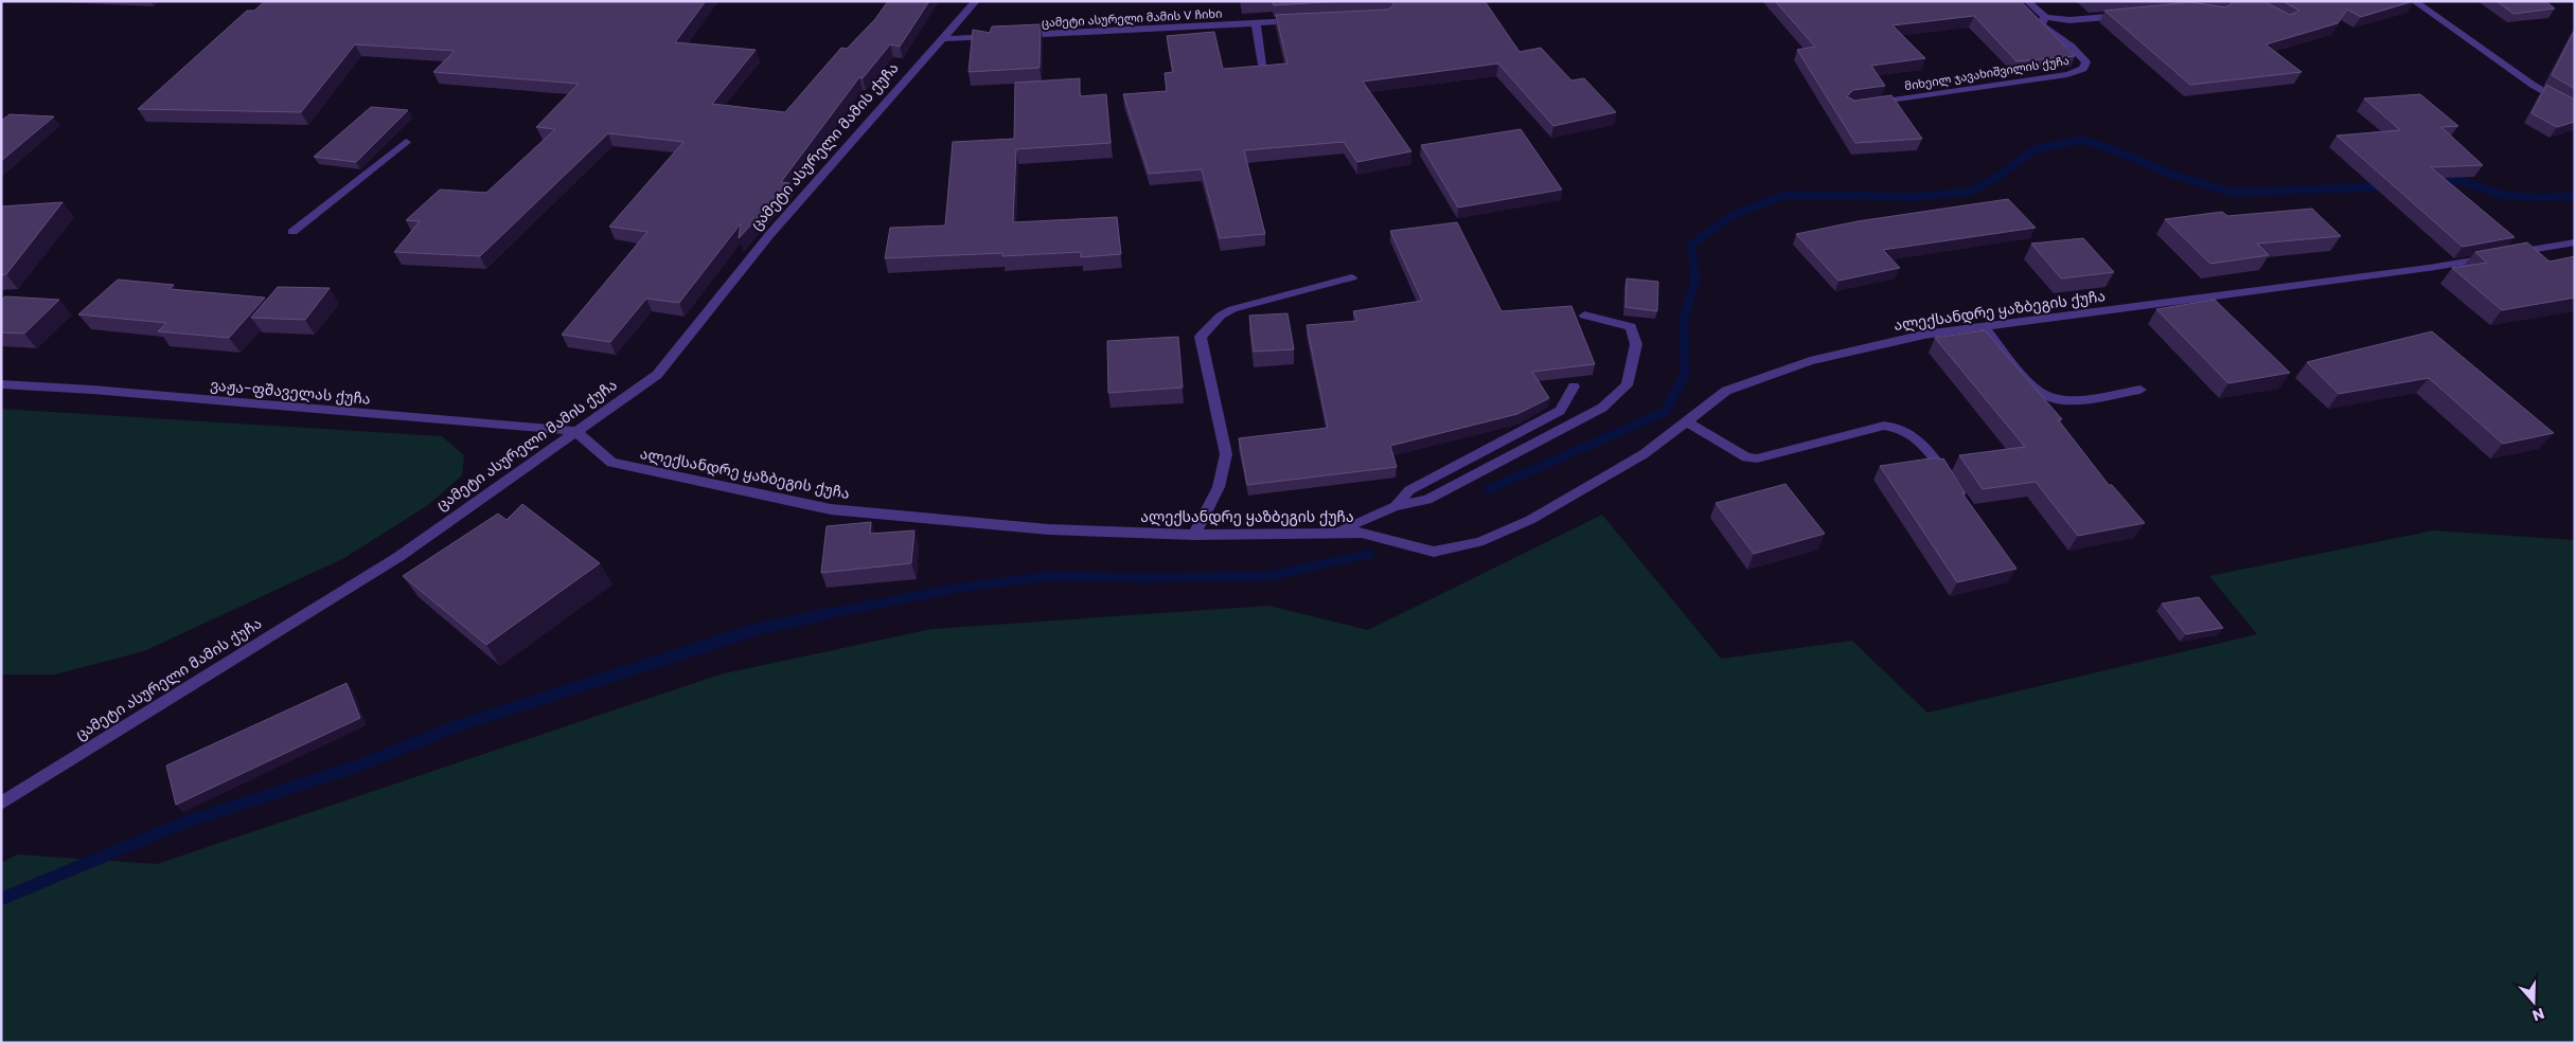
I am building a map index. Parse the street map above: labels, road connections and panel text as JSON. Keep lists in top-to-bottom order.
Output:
{
  "streets": {
    "street": [
      "ცამეტი ასურელი მამის V ჩიხი",
      "მიხეილ ჯავახიშვილის ქუჩა",
      "ცამეტი ასურელი მამის ქუჩა",
      "ალექსანდრე ყაზბეგის ქუჩა",
      "ვაჟა-ფშაველას ქუჩა"
    ]
  },
  "crossings": [
    ["ცამეტი ასურელი მამის ქუჩა", "ალექსანდრე ყაზბეგის ქუჩა"],
    ["ცამეტი ასურელი მამის ქუჩა", "ვაჟა-ფშაველას ქუჩა"],
    ["ალექსანდრე ყაზბეგის ქუჩა", "ვაჟა-ფშაველას ქუჩა"]
  ],
  "north": "bottom"
}
